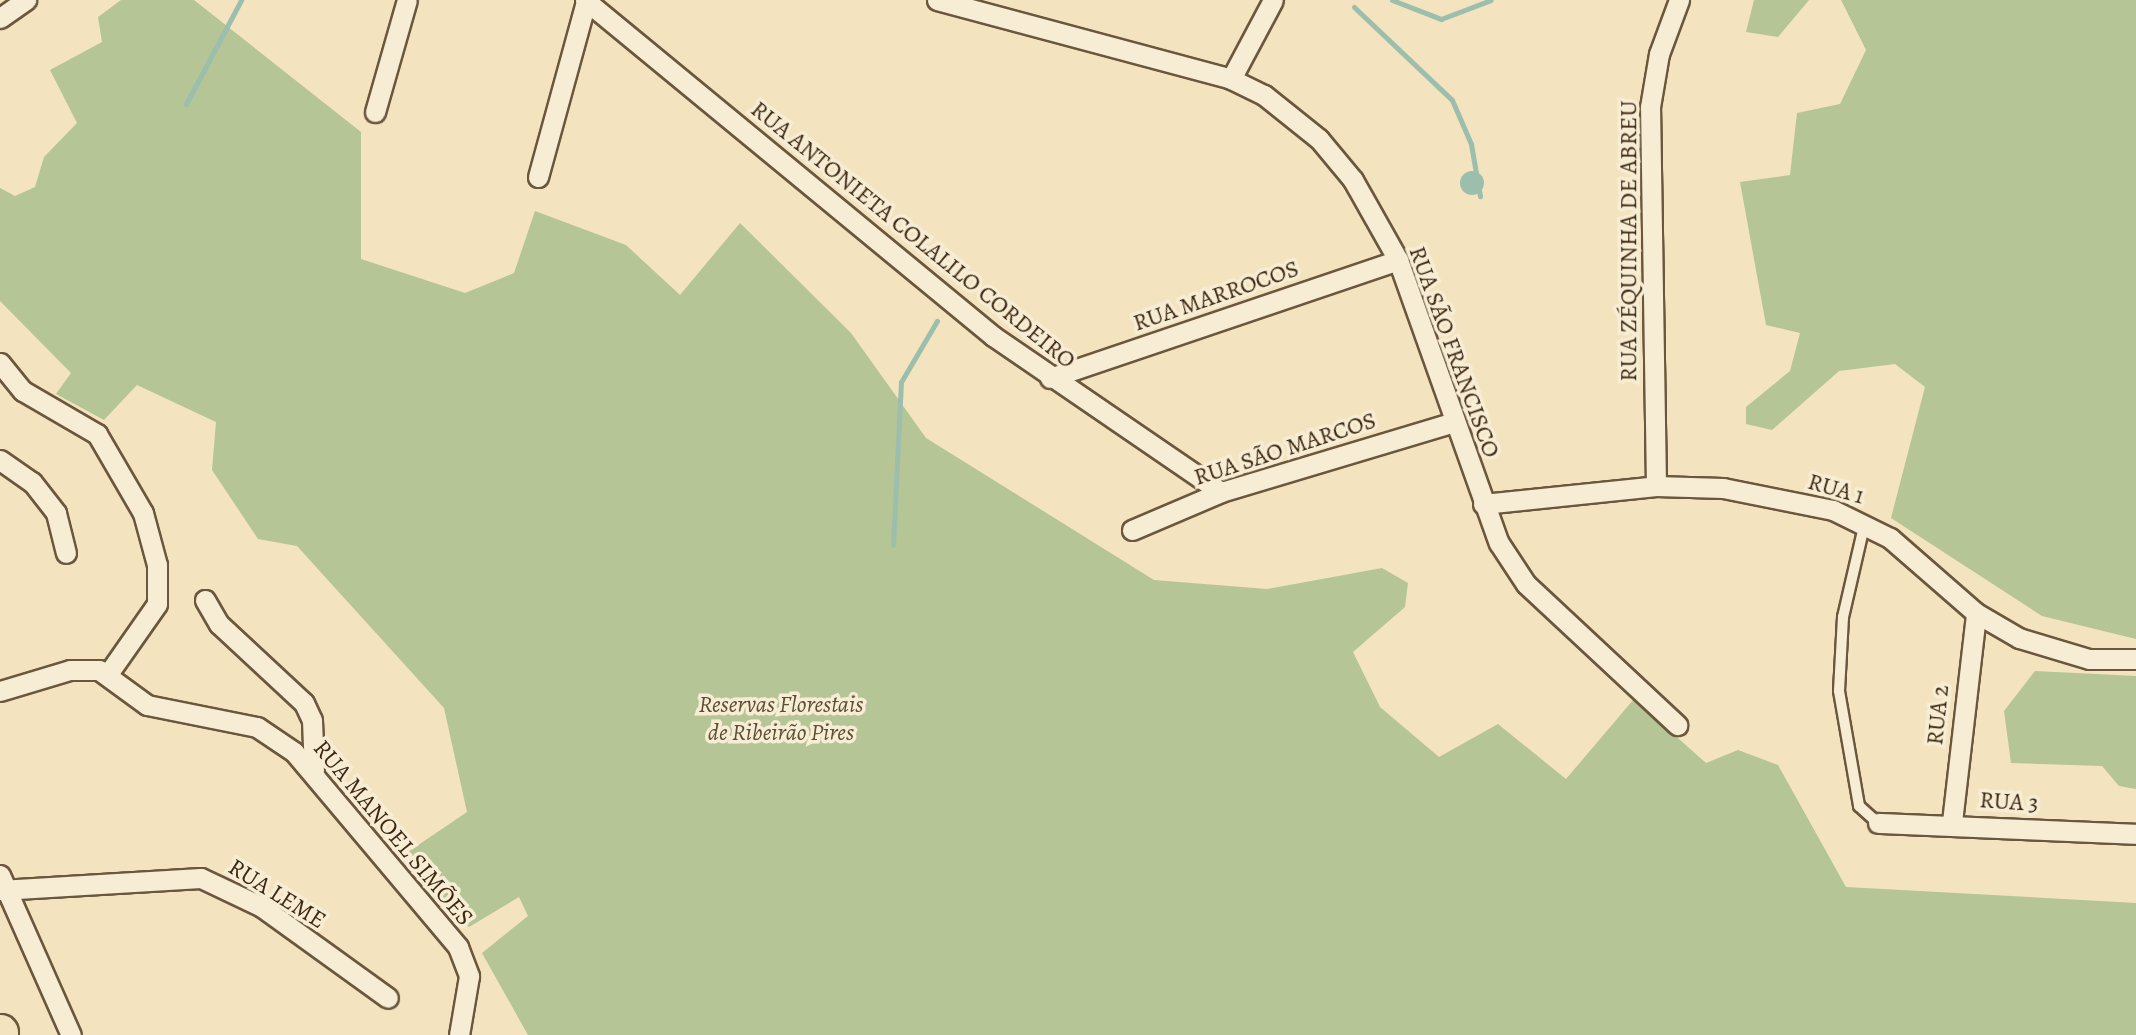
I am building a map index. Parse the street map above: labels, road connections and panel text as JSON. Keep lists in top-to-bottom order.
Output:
{
  "streets": {
    "street": [
      "RUA ANTONIETA COLALILO CORDEIRO",
      "RUA ZÉQUINHA DE ABREU",
      "RUA MARROCOS",
      "RUA SÃO FRANCISCO",
      "RUA SÃO MARCOS",
      "RUA 1",
      "RUA 2",
      "RUA 3",
      "RUA MANOEL SIMÕES",
      "RUA LEME"
    ]
  },
  "crossings": [
    ["RUA ANTONIETA COLALILO CORDEIRO", "RUA MARROCOS"],
    ["RUA ANTONIETA COLALILO CORDEIRO", "RUA SÃO MARCOS"],
    ["RUA ZÉQUINHA DE ABREU", "RUA 1"],
    ["RUA MARROCOS", "RUA SÃO FRANCISCO"],
    ["RUA SÃO FRANCISCO", "RUA SÃO MARCOS"],
    ["RUA SÃO FRANCISCO", "RUA 1"],
    ["RUA 1", "RUA 2"],
    ["RUA 2", "RUA 3"]
  ],
  "parks": ["Reservas Florestais de Ribeirão Pires"]
}
